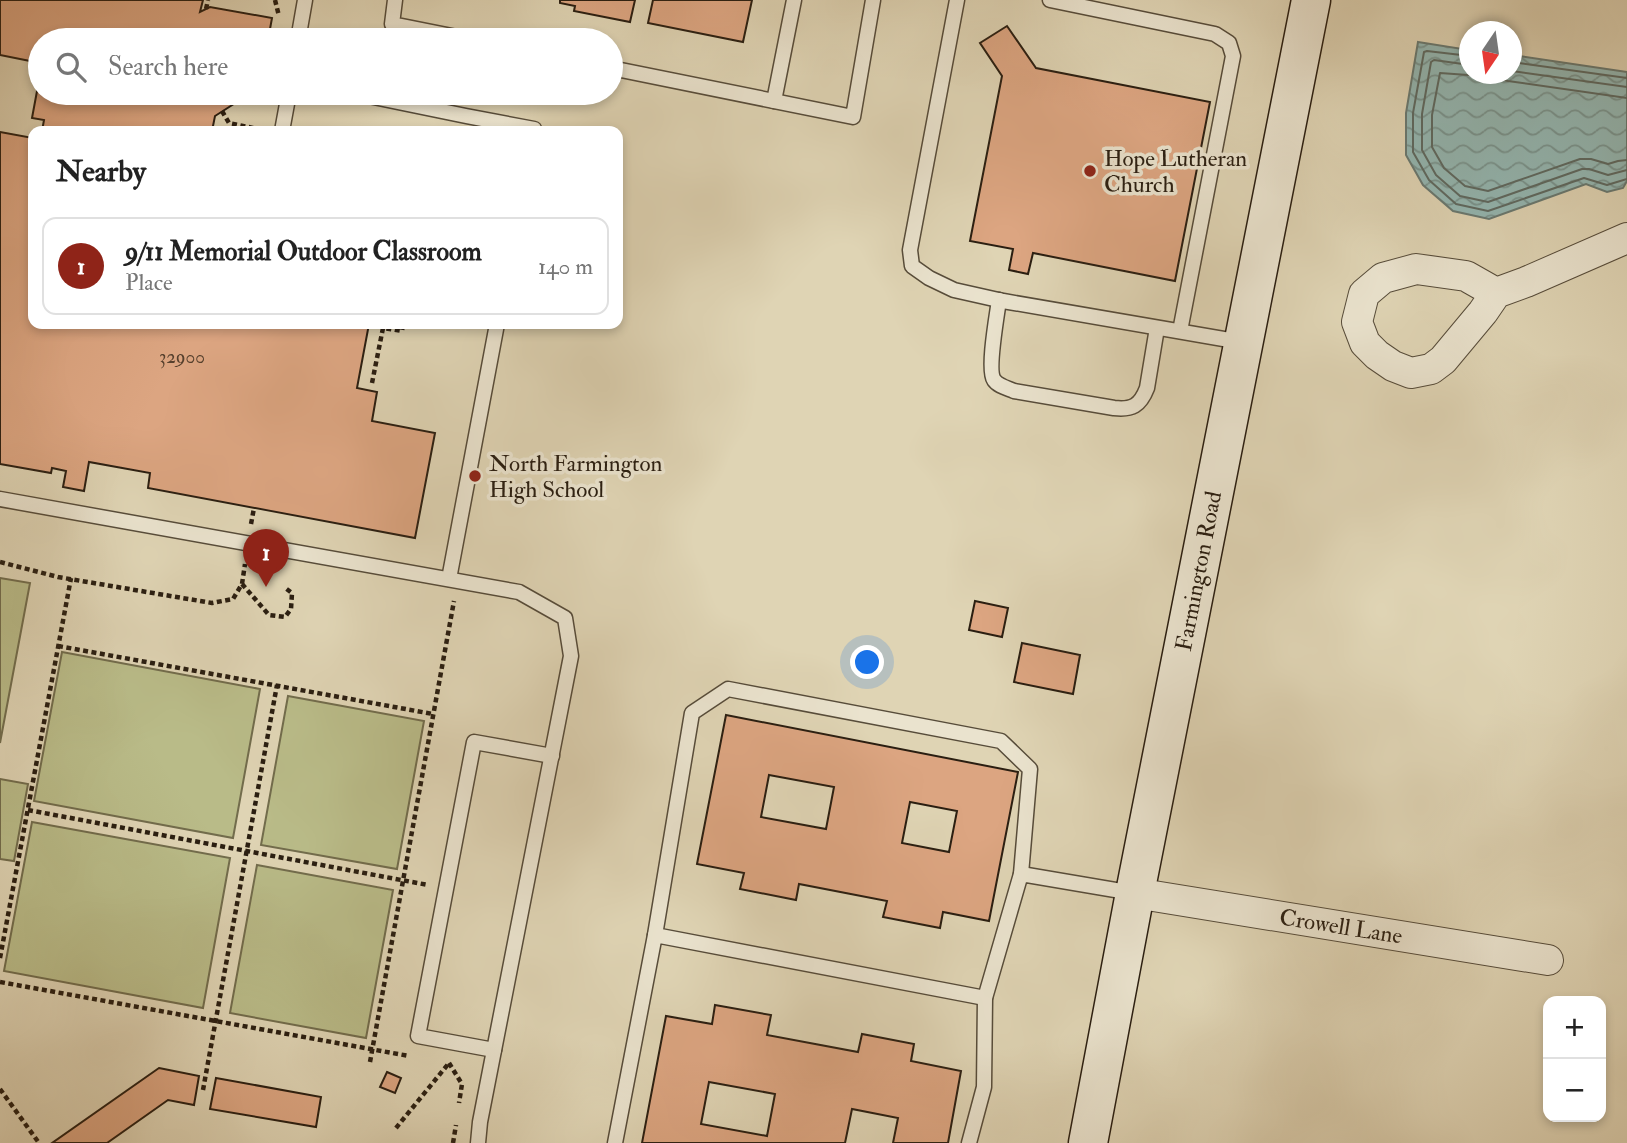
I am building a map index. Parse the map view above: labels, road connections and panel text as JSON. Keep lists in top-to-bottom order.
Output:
{
  "streets": {
    "street": ["Farmington Road", "Crowell Lane"]
  },
  "crossings": [
    ["Farmington Road", "Crowell Lane"]
  ],
  "places": ["Hope Lutheran Church", "North Farmington High School"],
  "house_numbers": ["32900"],
  "north": "bottom",
  "page": {
    "search": "Search here",
    "heading": "Nearby",
    "list": [
      {
        "mark": "1",
        "name": "9/11 Memorial Outdoor Classroom",
        "note": "Place",
        "value": "140 m"
      }
    ],
    "pins": "1",
    "map_buttons": ["+", "−"]
  }
}
